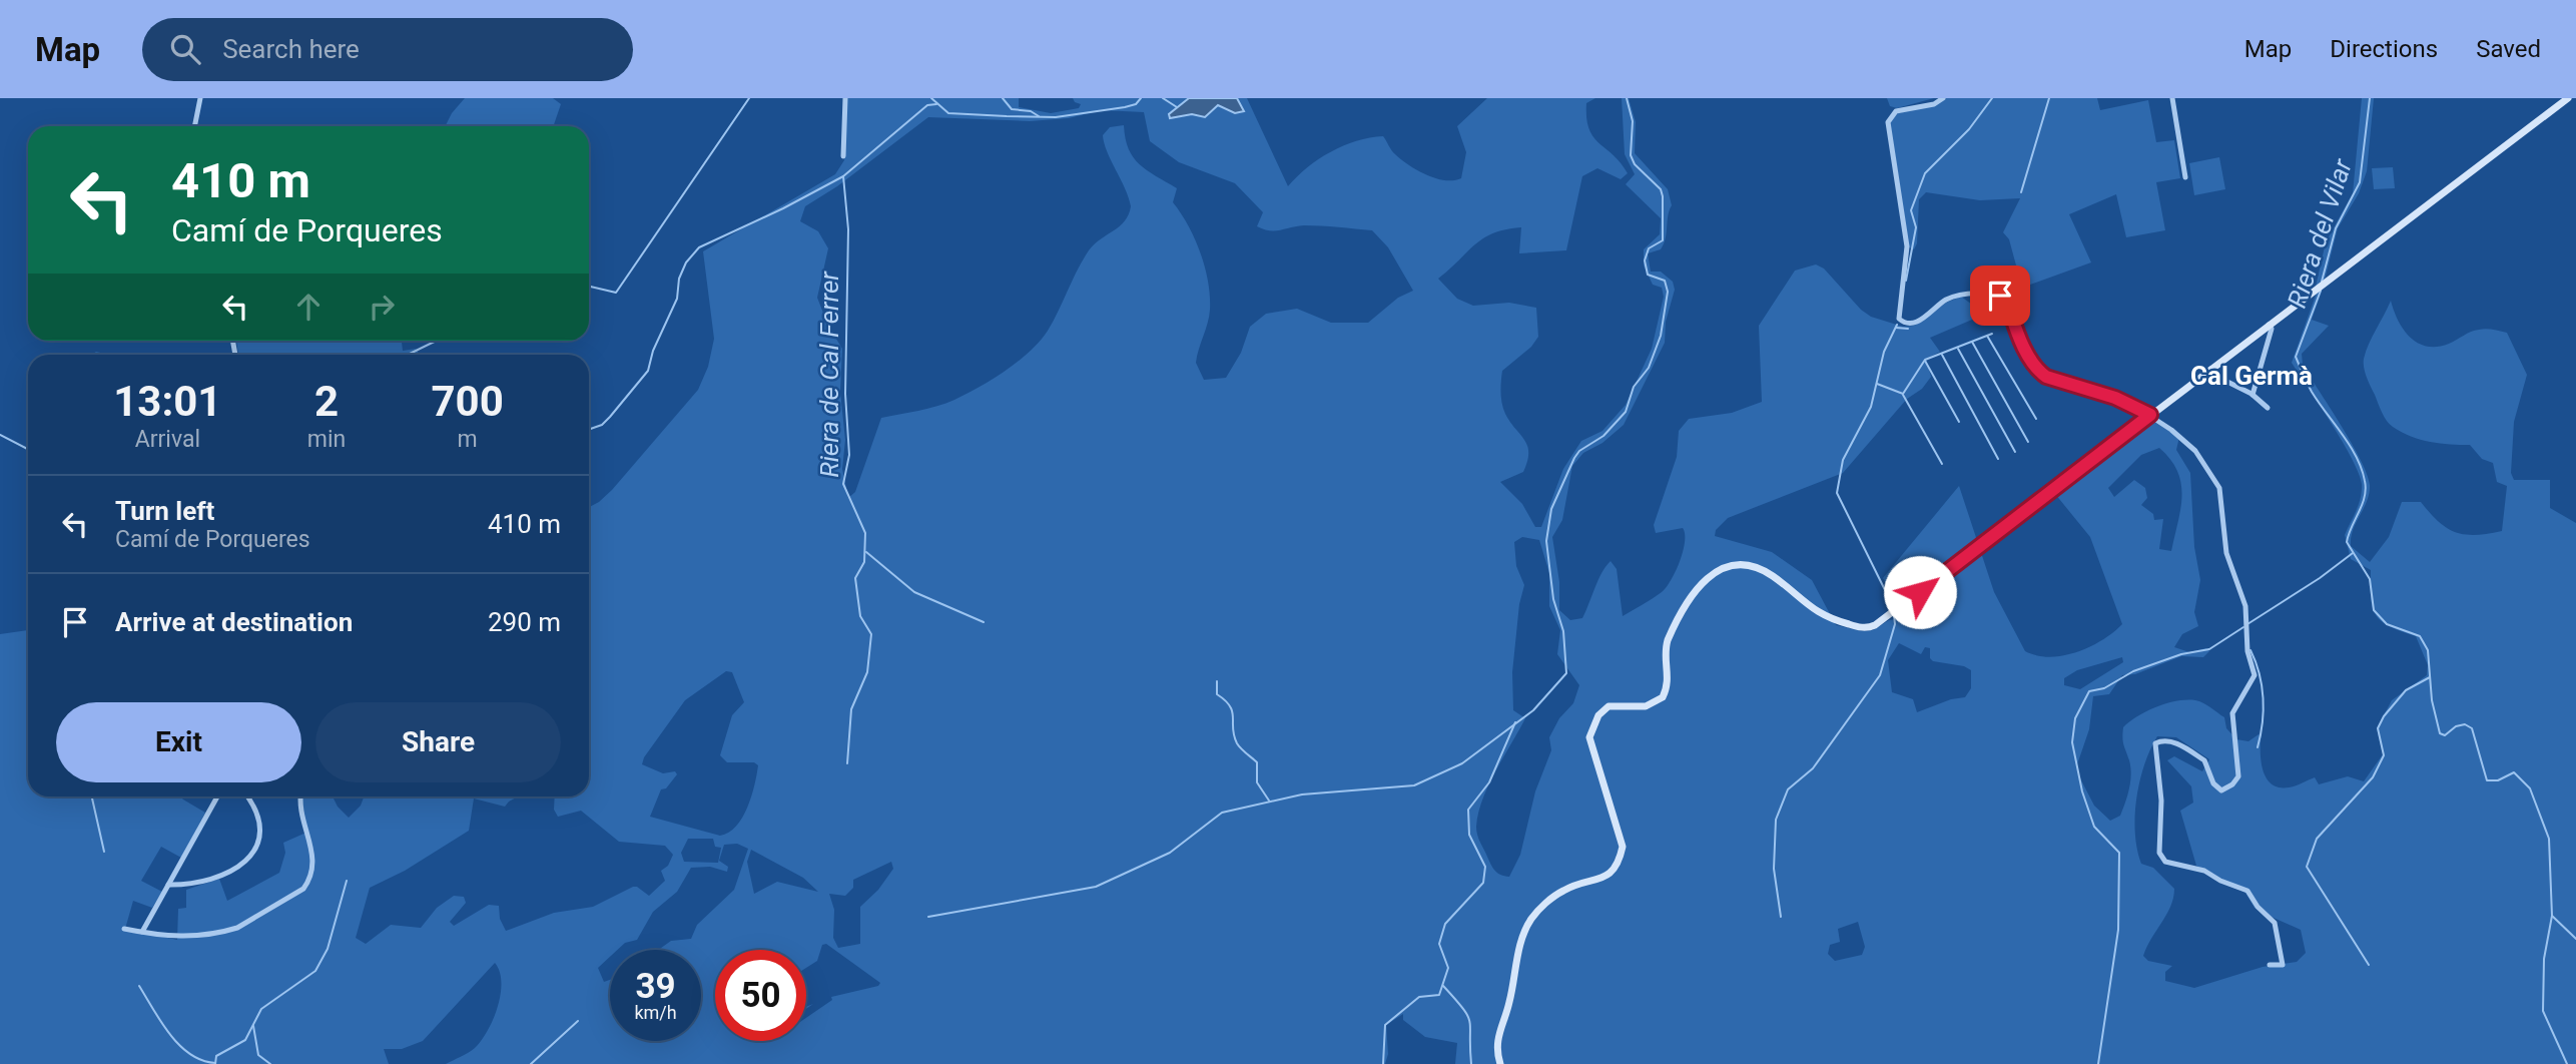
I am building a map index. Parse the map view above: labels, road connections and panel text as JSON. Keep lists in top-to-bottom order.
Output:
{
  "districts": ["Cal Germà"],
  "water": ["Riera del Vilar", "Riera de Cal Ferrer"],
  "page": {
    "header": "Map",
    "search": "Search here",
    "nav": ["Map", "Directions", "Saved"],
    "turn": ["410 m", "Camí de Porqueres"],
    "eta": [
      "13:01",
      "Arrival",
      "2",
      "min",
      "700",
      "m"
    ],
    "list": [
      {
        "name": "Turn left",
        "note": "Camí de Porqueres",
        "value": "410 m"
      },
      {
        "name": "Arrive at destination",
        "value": "290 m"
      }
    ],
    "buttons": ["Exit", "Share"],
    "speed": "39 km/h",
    "limit": "50"
  }
}
